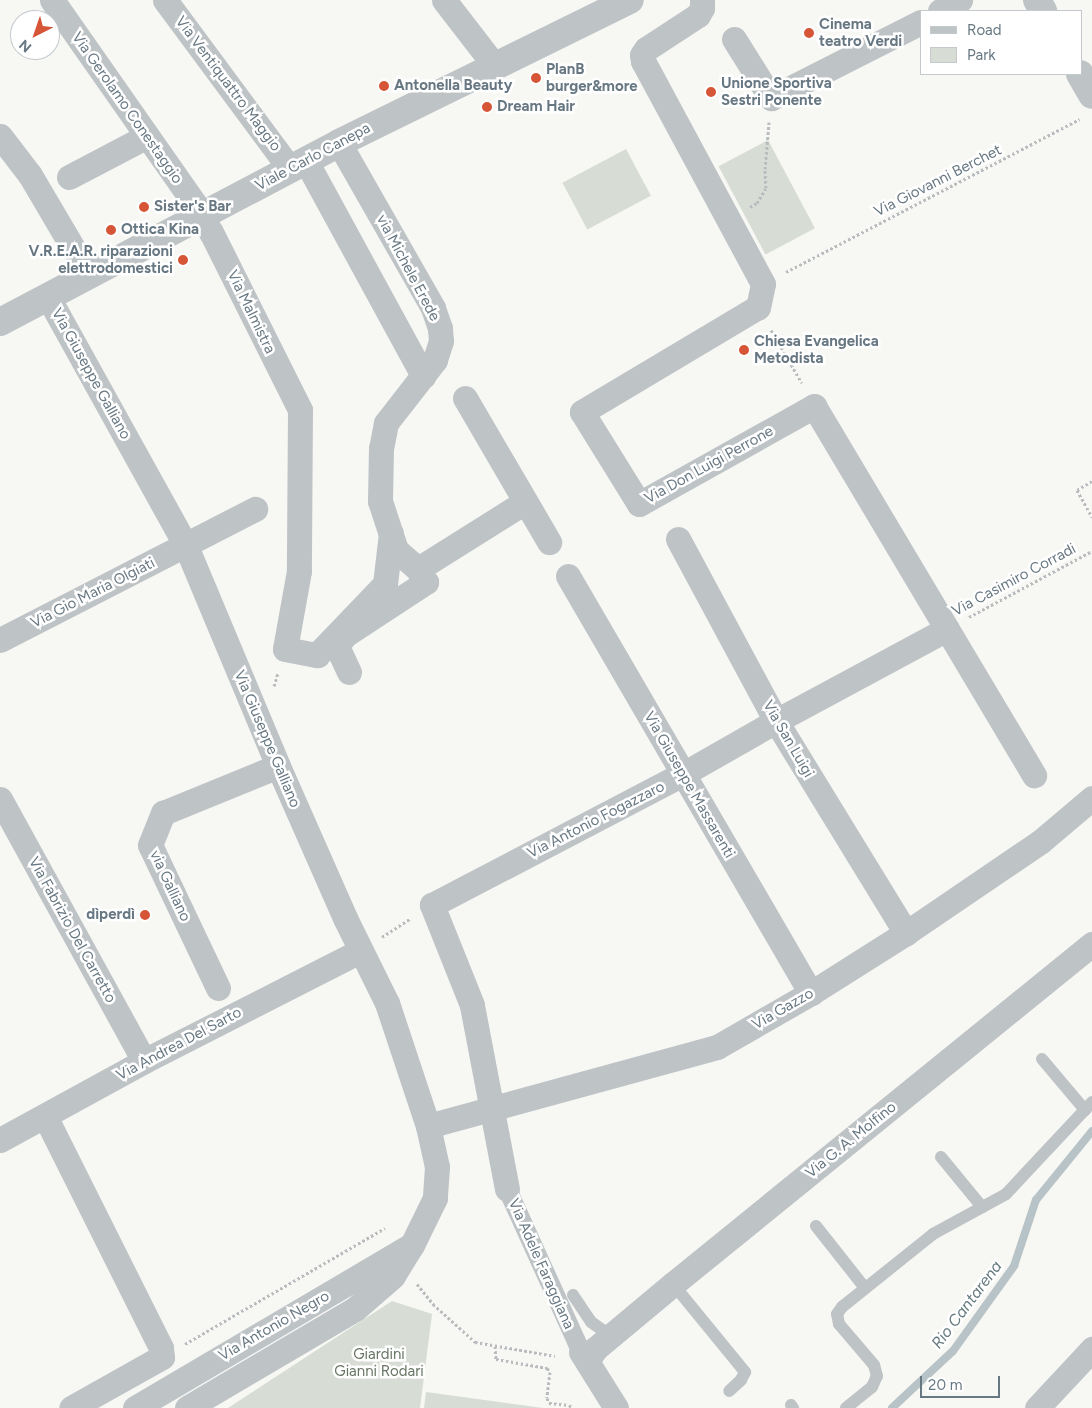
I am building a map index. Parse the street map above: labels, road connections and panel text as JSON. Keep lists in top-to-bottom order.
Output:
{
  "streets": {
    "street": [
      "Via Ventiquattro Maggio",
      "Via Gerolamo Conestaggio",
      "Viale Carlo Canepa",
      "via Michele Erede",
      "Via Malmistra",
      "Via Giuseppe Galliano",
      "Via Don Luigi Perrone",
      "Via Gio Maria Olgiati",
      "Via San Luigi",
      "Via Giuseppe Massarenti",
      "Via Antonio Fogazzaro",
      "via Galliano",
      "Via Fabrizio Del Carretto",
      "Via Gazzo",
      "Via Andrea Del Sarto",
      "Via G. A. Molfino",
      "Via Adele Faraggiana",
      "Via Antonio Negro"
    ],
    "path": ["Via Giovanni Berchet", "Via Casimiro Corradi"]
  },
  "crossings": [
    ["Via Ventiquattro Maggio", "Viale Carlo Canepa"],
    ["Via Ventiquattro Maggio", "via Michele Erede"],
    ["Via Gerolamo Conestaggio", "Viale Carlo Canepa"],
    ["Via Gerolamo Conestaggio", "Via Malmistra"],
    ["Viale Carlo Canepa", "via Michele Erede"],
    ["Viale Carlo Canepa", "Via Malmistra"],
    ["Viale Carlo Canepa", "Via Giuseppe Galliano"],
    ["via Michele Erede", "Via Malmistra"],
    ["Via Giuseppe Galliano", "Via Gio Maria Olgiati"],
    ["Via Giuseppe Galliano", "via Galliano"],
    ["Via Giuseppe Galliano", "Via Gazzo"],
    ["Via Giuseppe Galliano", "Via Andrea Del Sarto"],
    ["Via Giuseppe Galliano", "Via Antonio Negro"],
    ["Via Casimiro Corradi", "Via Antonio Fogazzaro"],
    ["Via San Luigi", "Via Antonio Fogazzaro"],
    ["Via San Luigi", "Via Gazzo"],
    ["Via Giuseppe Massarenti", "Via Antonio Fogazzaro"],
    ["Via Giuseppe Massarenti", "Via Gazzo"],
    ["Via Fabrizio Del Carretto", "Via Andrea Del Sarto"],
    ["Via Gazzo", "Via Adele Faraggiana"],
    ["Via G. A. Molfino", "Via Adele Faraggiana"]
  ],
  "water": ["Rio Cantarena"],
  "parks": ["Giardini Gianni Rodari"],
  "places": [
    "Cinema teatro Verdi",
    "PlanB burger&more",
    "Antonella Beauty",
    "Unione Sportiva Sestri Ponente",
    "Dream Hair",
    "Sister's Bar",
    "Ottica Kina",
    "V.R.E.A.R. riparazioni elettrodomestici",
    "Chiesa Evangelica Metodista",
    "dìperdì"
  ],
  "legend": ["Road", "Park"],
  "scale_bar": "20 m",
  "north": "bottom left"
}
